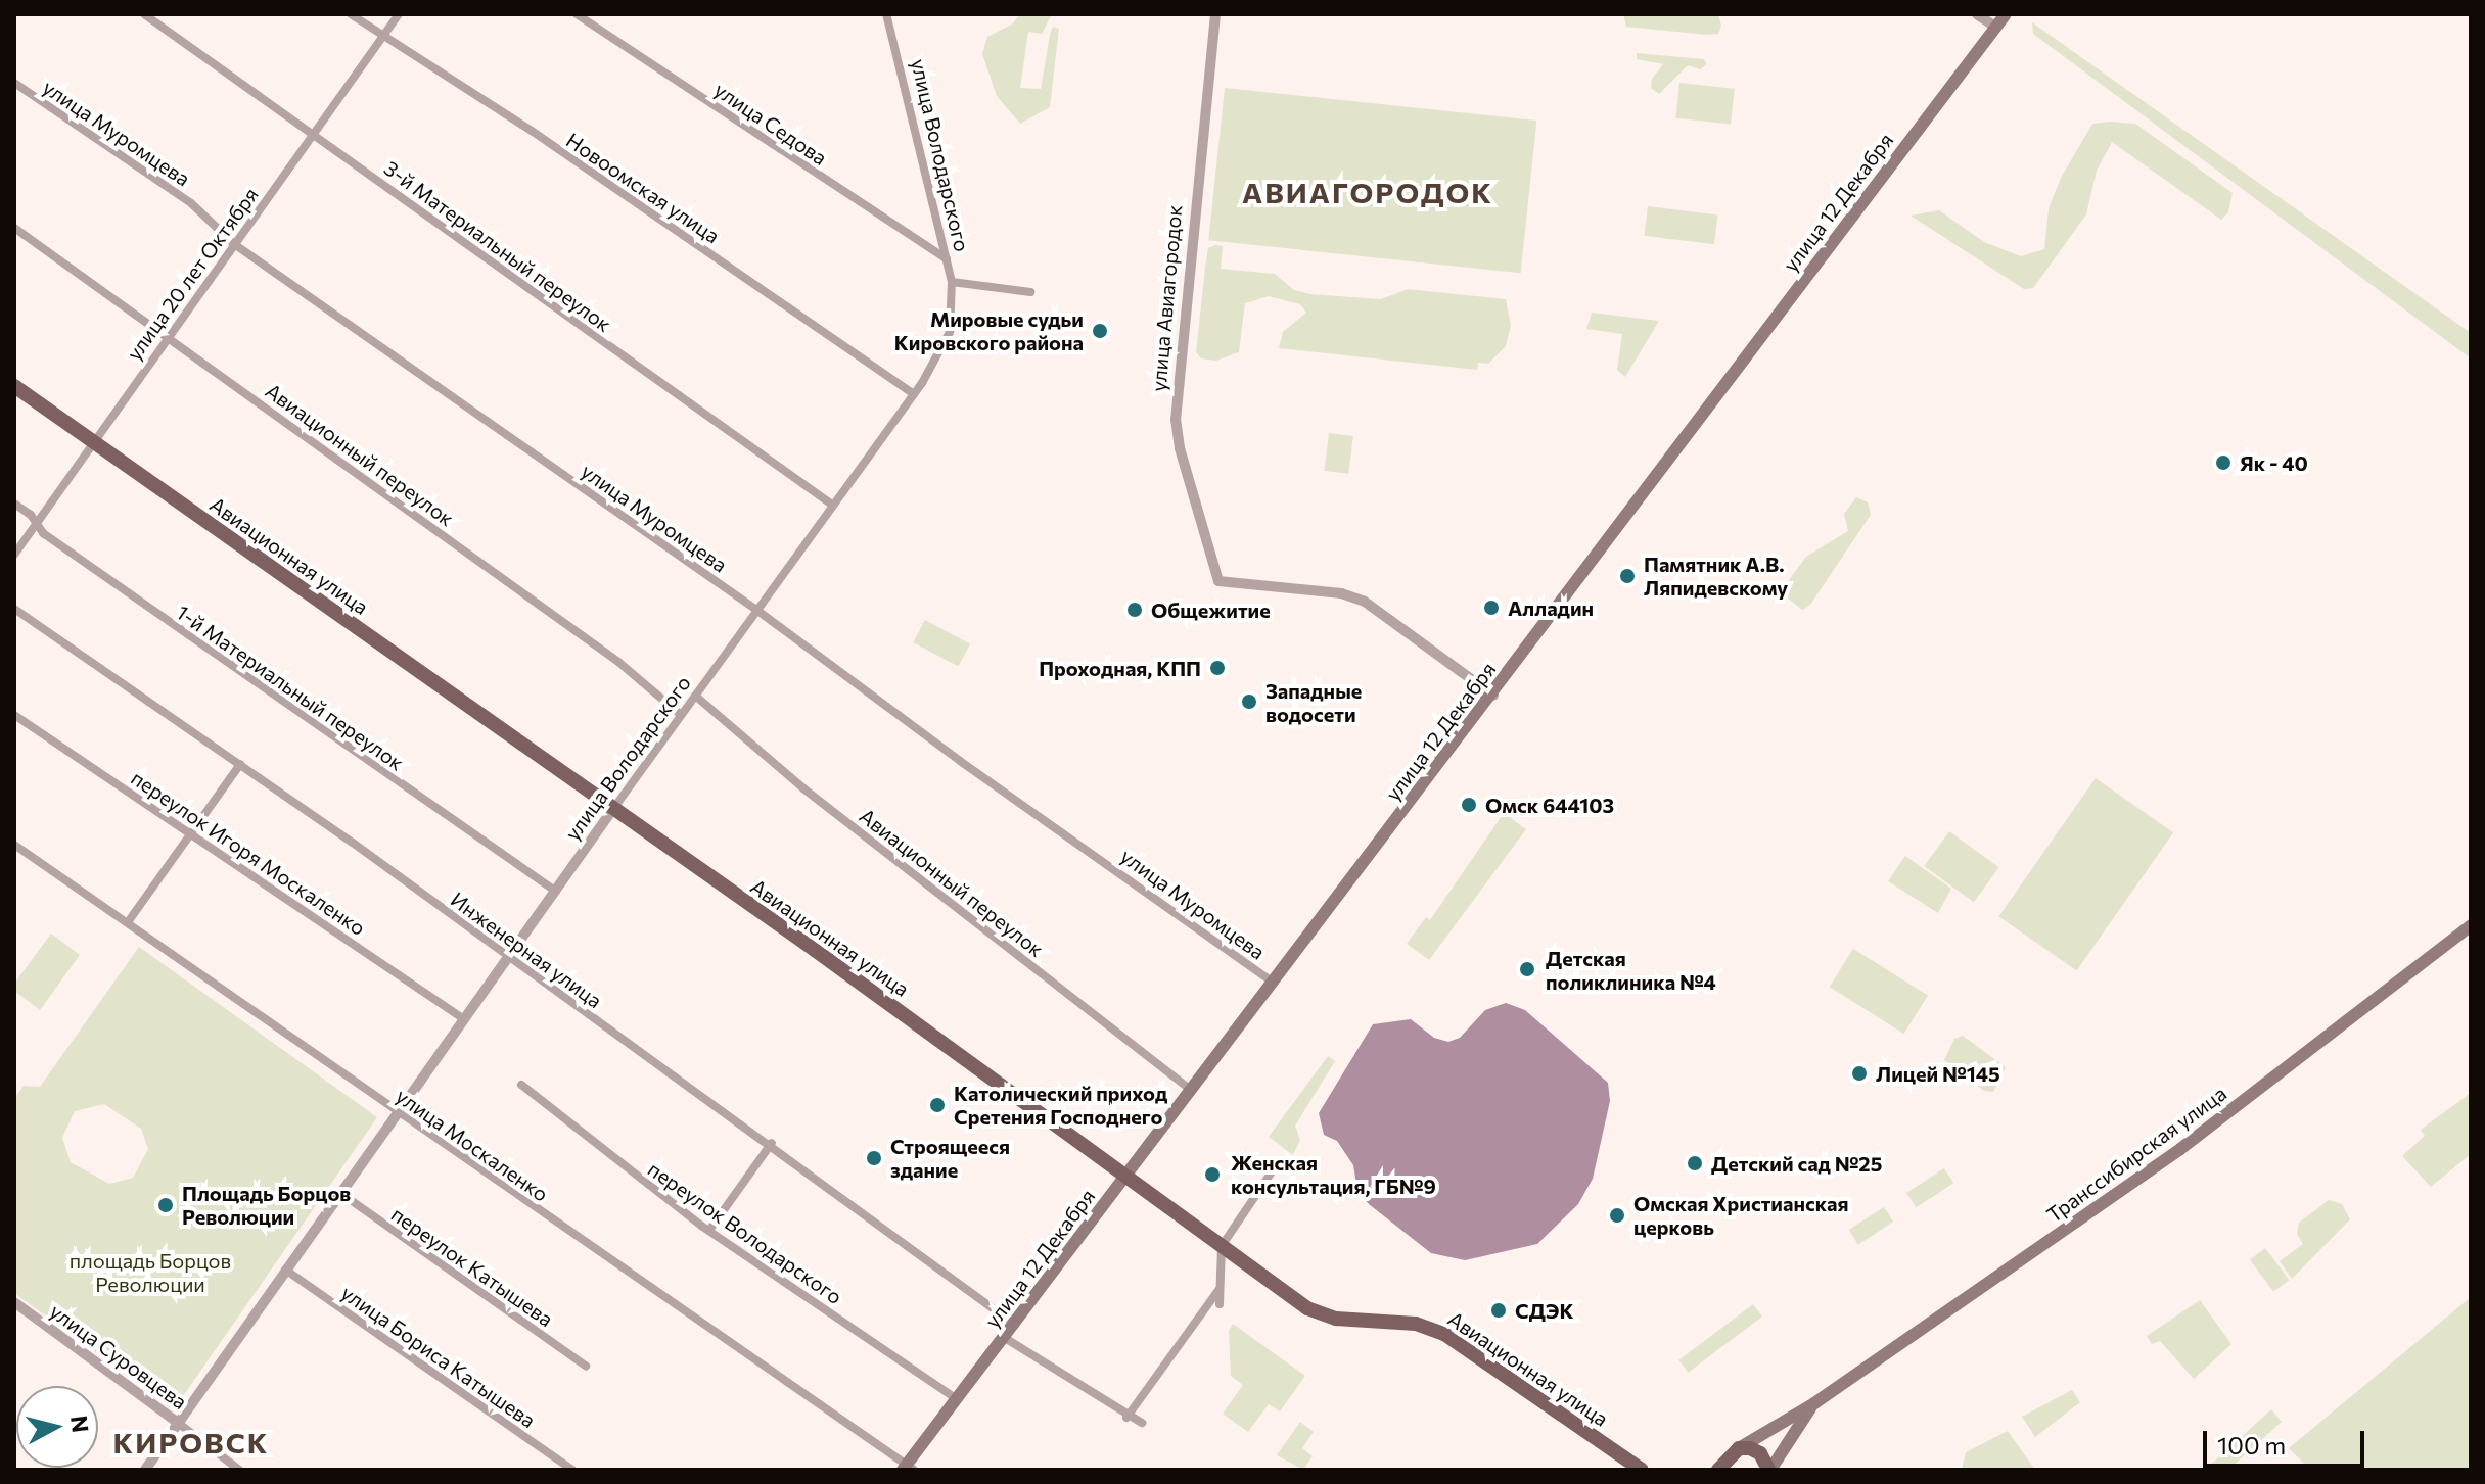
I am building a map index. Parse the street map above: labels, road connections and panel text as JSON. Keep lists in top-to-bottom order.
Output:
{
  "streets": {
    "main road": ["улица 12 Декабря", "Авиационная улица", "Транссибирская улица"],
    "street": [
      "улица Седова",
      "улица Муромцева",
      "улица Володарского",
      "Новоомская улица",
      "3-й Материальный переулок",
      "улица 20 лет Октября",
      "улица Авиагородок",
      "Авиационный переулок",
      "1-й Материальный переулок",
      "переулок Игоря Москаленко",
      "Инженерная улица",
      "улица Москаленко",
      "переулок Володарского",
      "переулок Катышева",
      "улица Суровцева",
      "улица Бориса Катышева"
    ]
  },
  "crossings": [
    ["улица Седова", "улица Володарского"],
    ["улица Муромцева", "улица Володарского"],
    ["улица Муромцева", "улица 12 Декабря"],
    ["улица Муромцева", "улица 20 лет Октября"],
    ["улица Володарского", "Новоомская улица"],
    ["улица Володарского", "3-й Материальный переулок"],
    ["улица Володарского", "Авиационный переулок"],
    ["улица Володарского", "Авиационная улица"],
    ["улица Володарского", "1-й Материальный переулок"],
    ["улица Володарского", "переулок Игоря Москаленко"],
    ["улица Володарского", "Инженерная улица"],
    ["улица Володарского", "улица Москаленко"],
    ["улица Володарского", "переулок Катышева"],
    ["улица Володарского", "улица Суровцева"],
    ["улица Володарского", "улица Бориса Катышева"],
    ["Новоомская улица", "улица 20 лет Октября"],
    ["улица 12 Декабря", "улица Авиагородок"],
    ["улица 12 Декабря", "Авиационный переулок"],
    ["улица 12 Декабря", "Авиационная улица"],
    ["улица 12 Декабря", "Инженерная улица"],
    ["улица 12 Декабря", "улица Москаленко"],
    ["улица 12 Декабря", "переулок Володарского"],
    ["3-й Материальный переулок", "улица 20 лет Октября"],
    ["улица 20 лет Октября", "Авиационный переулок"],
    ["улица 20 лет Октября", "Авиационная улица"],
    ["улица 20 лет Октября", "1-й Материальный переулок"]
  ],
  "districts": ["АВИАГОРОДОК", "КИРОВСК"],
  "parks": ["площадь Борцов Революции"],
  "places": [
    "Мировые судьи Кировского района",
    "Як - 40",
    "Памятник А.В. Ляпидевскому",
    "Алладин",
    "Общежитие",
    "Проходная, КПП",
    "Западные водосети",
    "Омск 644103",
    "Детская поликлиника №4",
    "Лицей №145",
    "Католический приход Сретения Господнего",
    "Строящееся здание",
    "Детский сад №25",
    "Женская консультация, ГБ№9",
    "Площадь Борцов Революции",
    "Омская Христианская церковь",
    "СДЭК"
  ],
  "scale_bar": "100 m",
  "north": "right"
}
